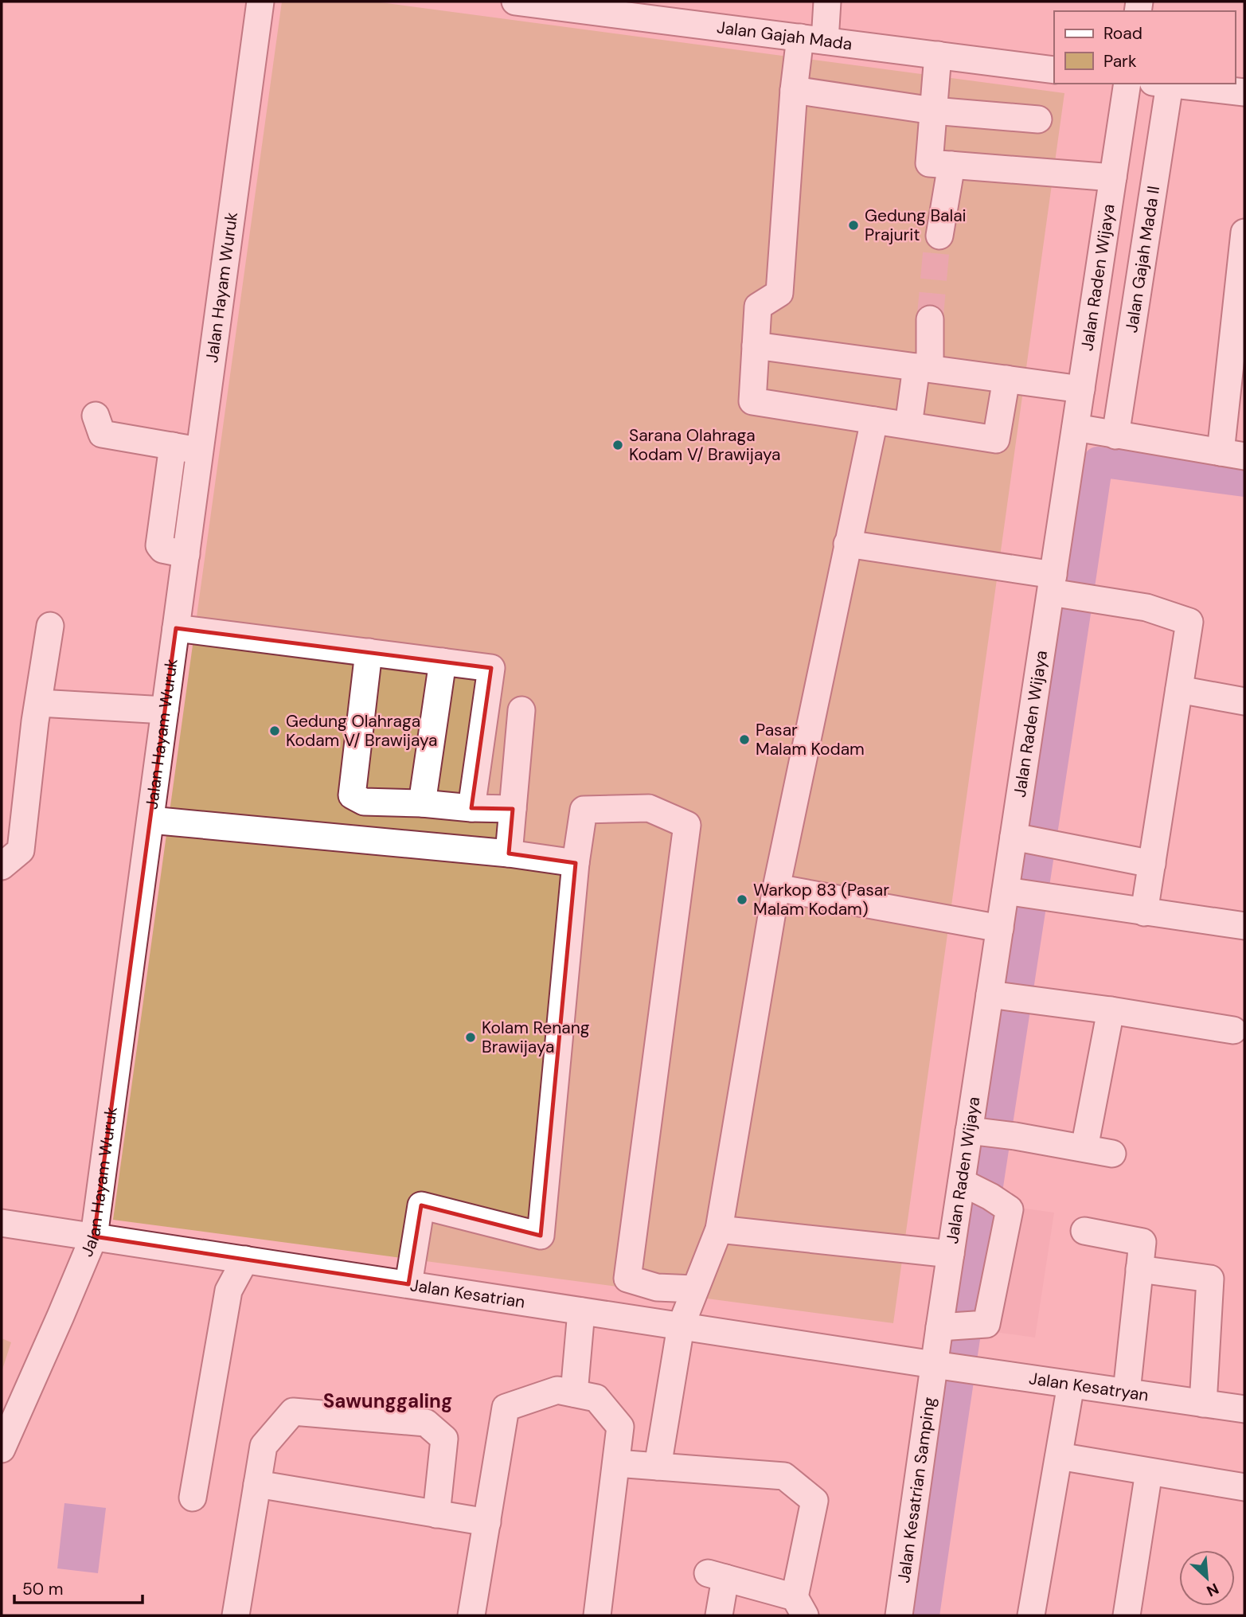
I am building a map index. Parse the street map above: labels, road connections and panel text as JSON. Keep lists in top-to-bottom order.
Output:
{
  "streets": {
    "street": [
      "Jalan Gajah Mada",
      "Jalan Gajah Mada II",
      "Jalan Raden Wijaya",
      "Jalan Hayam Wuruk",
      "Jalan Kesatrian",
      "Jalan Kesatryan",
      "Jalan Kesatrian Samping"
    ]
  },
  "crossings": [
    ["Jalan Raden Wijaya", "Jalan Kesatrian"],
    ["Jalan Raden Wijaya", "Jalan Kesatryan"],
    ["Jalan Raden Wijaya", "Jalan Kesatrian Samping"],
    ["Jalan Hayam Wuruk", "Jalan Kesatrian"],
    ["Jalan Kesatrian", "Jalan Kesatryan"],
    ["Jalan Kesatrian", "Jalan Kesatrian Samping"],
    ["Jalan Kesatryan", "Jalan Kesatrian Samping"]
  ],
  "districts": ["Sawunggaling"],
  "places": [
    "Gedung Balai Prajurit",
    "Sarana Olahraga Kodam V/ Brawijaya",
    "Gedung Olahraga Kodam V/ Brawijaya",
    "Pasar Malam Kodam",
    "Warkop 83 (Pasar Malam Kodam)",
    "Kolam Renang Brawijaya"
  ],
  "legend": ["Road", "Park"],
  "scale_bar": "50 m",
  "north": "bottom right"
}
